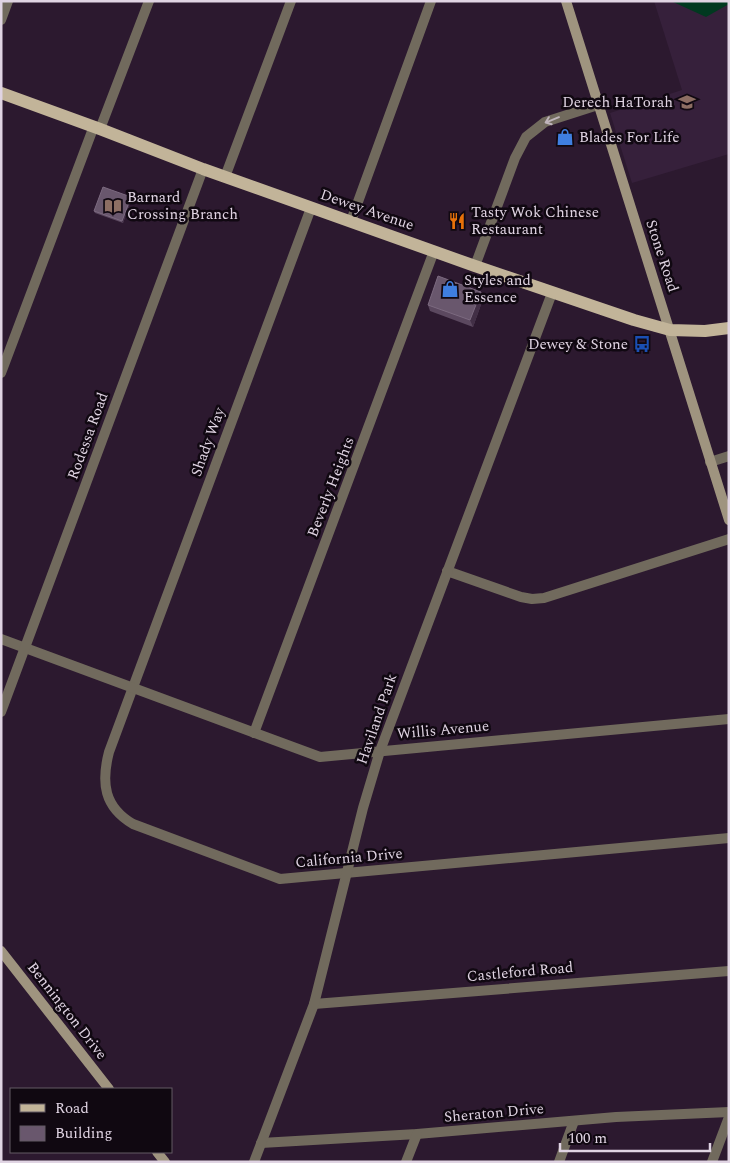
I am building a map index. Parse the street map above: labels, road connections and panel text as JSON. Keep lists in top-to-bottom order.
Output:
{
  "streets": {
    "main road": ["Dewey Avenue"],
    "street": [
      "Stone Road",
      "Rodessa Road",
      "Shady Way",
      "Beverly Heights",
      "Haviland Park",
      "Willis Avenue",
      "California Drive",
      "Castleford Road",
      "Bennington Drive",
      "Sheraton Drive"
    ]
  },
  "crossings": [
    ["Dewey Avenue", "Stone Road"],
    ["Dewey Avenue", "Rodessa Road"],
    ["Dewey Avenue", "Shady Way"],
    ["Dewey Avenue", "Beverly Heights"],
    ["Dewey Avenue", "Haviland Park"],
    ["Rodessa Road", "Willis Avenue"],
    ["Shady Way", "Willis Avenue"],
    ["Shady Way", "California Drive"],
    ["Beverly Heights", "Willis Avenue"],
    ["Haviland Park", "Willis Avenue"],
    ["Haviland Park", "California Drive"],
    ["Haviland Park", "Castleford Road"],
    ["Haviland Park", "Sheraton Drive"],
    ["Willis Avenue", "California Drive"]
  ],
  "places": {
    "school or university": ["Derech HaTorah"],
    "shop": ["Blades For Life", "Styles and Essence"],
    "library": ["Barnard Crossing Branch"],
    "restaurant": ["Tasty Wok Chinese Restaurant"],
    "bus stop": ["Dewey & Stone"]
  },
  "legend": ["Road", "Building"],
  "scale_bar": "100 m"
}
